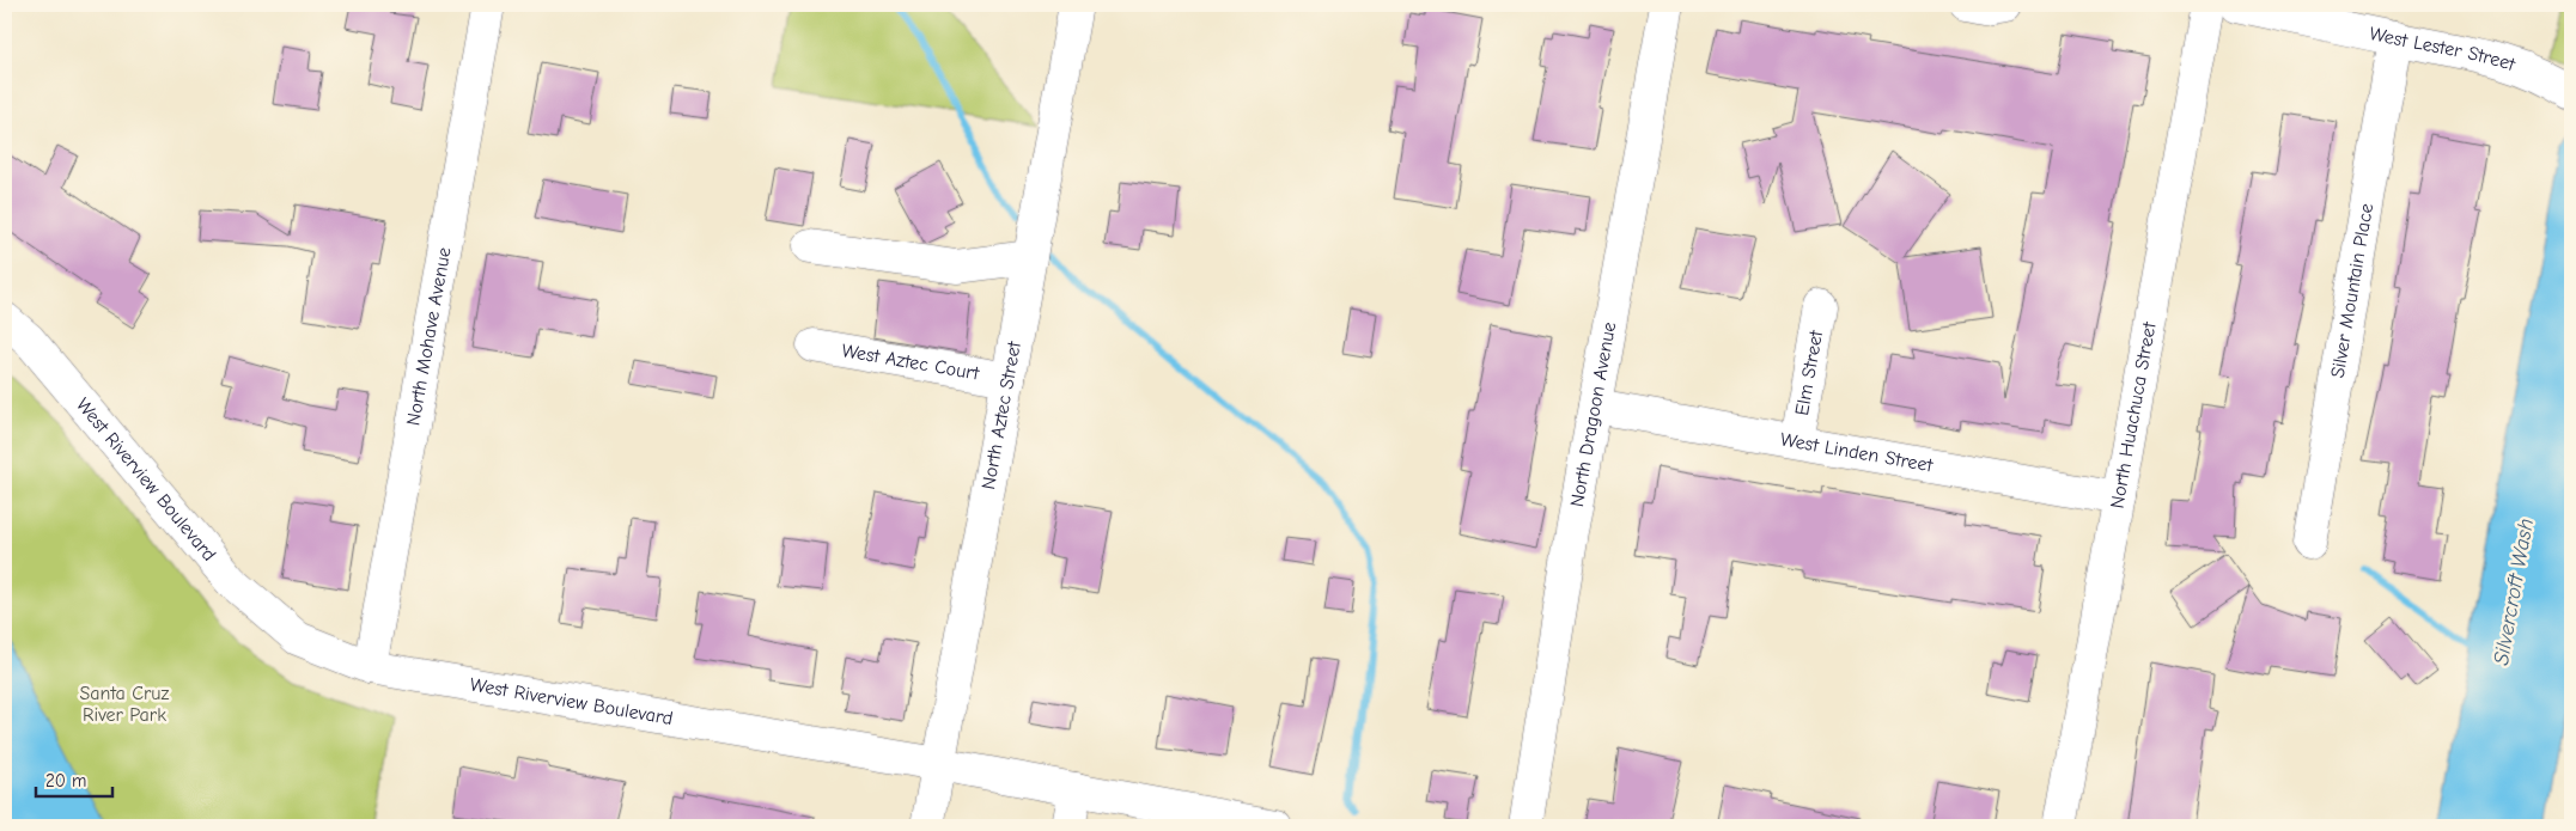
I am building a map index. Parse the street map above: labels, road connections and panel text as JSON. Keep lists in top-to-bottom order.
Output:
{
  "streets": {
    "street": [
      "West Lester Street",
      "Silver Mountain Place",
      "North Mohave Avenue",
      "West Aztec Court",
      "Elm Street",
      "North Dragoon Avenue",
      "North Aztec Street",
      "North Huachuca Street",
      "West Linden Street",
      "West Riverview Boulevard"
    ]
  },
  "crossings": [
    ["West Lester Street", "Silver Mountain Place"],
    ["North Mohave Avenue", "West Riverview Boulevard"],
    ["West Aztec Court", "North Aztec Street"],
    ["Elm Street", "West Linden Street"],
    ["North Dragoon Avenue", "West Linden Street"],
    ["North Aztec Street", "West Riverview Boulevard"],
    ["North Huachuca Street", "West Linden Street"]
  ],
  "water": ["Silvercroft Wash"],
  "parks": ["Santa Cruz River Park"],
  "scale_bar": "20 m"
}
